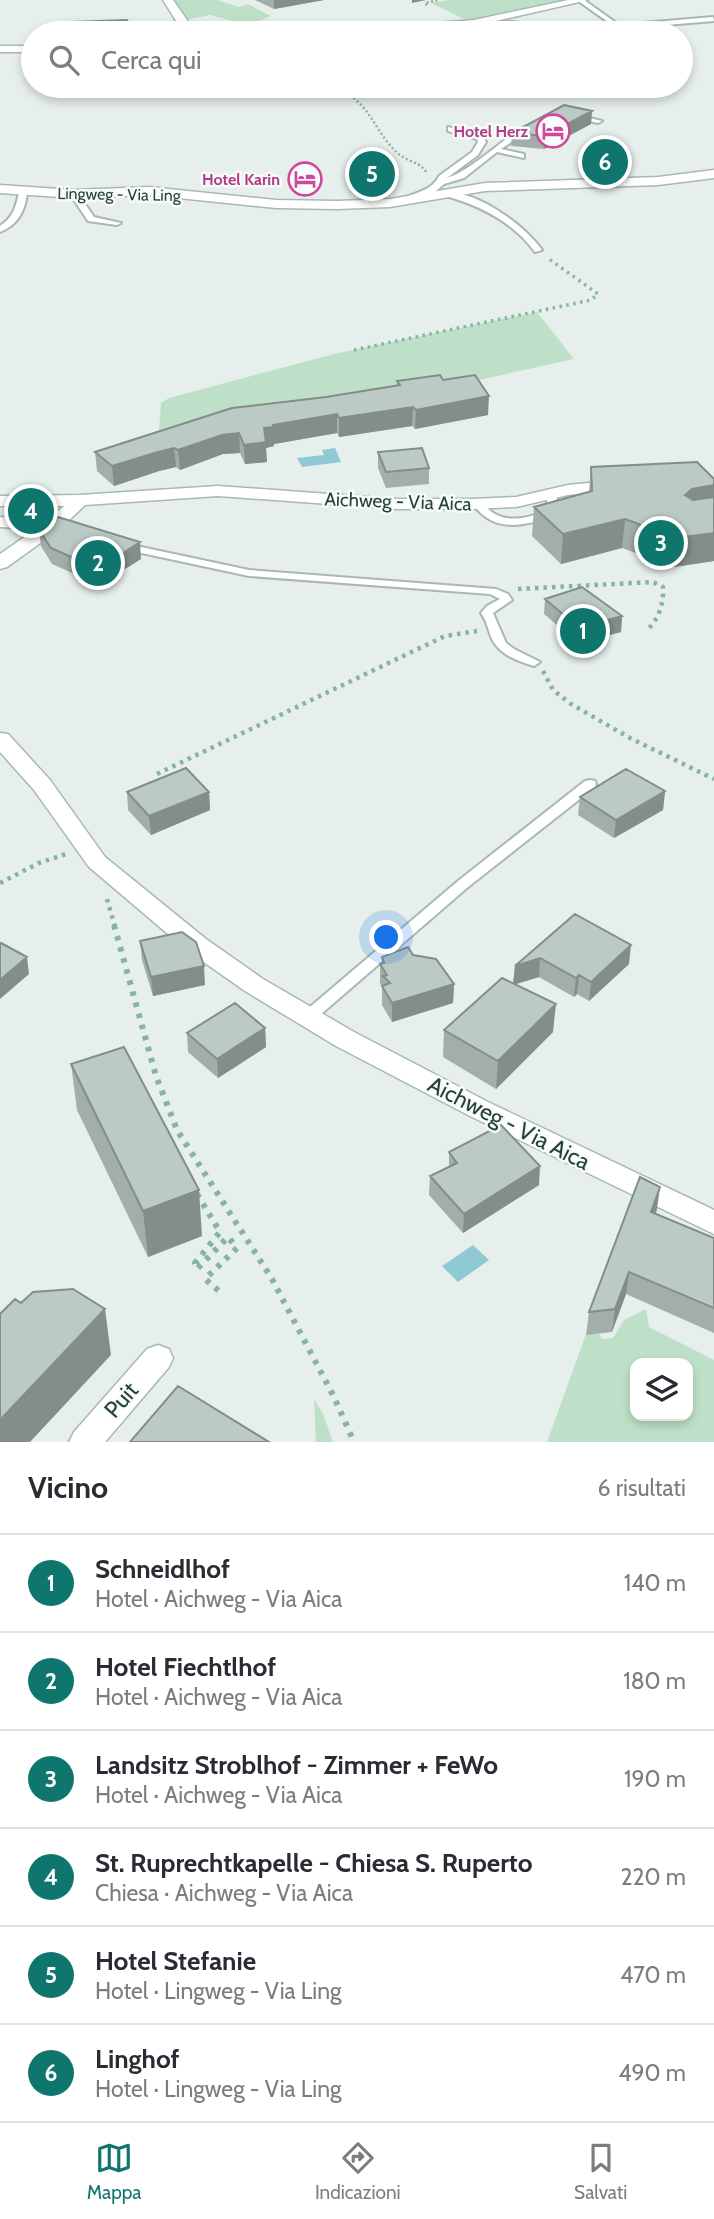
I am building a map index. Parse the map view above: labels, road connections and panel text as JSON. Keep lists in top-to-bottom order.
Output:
{
  "streets": {
    "street": ["Lingweg - Via Ling", "Aichweg - Via Aica", "Puit"]
  },
  "places": {
    "hotel": ["Hotel Herz", "Hotel Karin"]
  },
  "page": {
    "search": "Cerca qui",
    "pins": [
      "6",
      "5",
      "4",
      "3",
      "2",
      "1"
    ],
    "heading": ["Vicino", "6 risultati"],
    "list": [
      {
        "mark": "1",
        "name": "Schneidlhof",
        "note": "Hotel · Aichweg - Via Aica",
        "value": "140 m"
      },
      {
        "mark": "2",
        "name": "Hotel Fiechtlhof",
        "note": "Hotel · Aichweg - Via Aica",
        "value": "180 m"
      },
      {
        "mark": "3",
        "name": "Landsitz Stroblhof - Zimmer + FeWo",
        "note": "Hotel · Aichweg - Via Aica",
        "value": "190 m"
      },
      {
        "mark": "4",
        "name": "St. Ruprechtkapelle - Chiesa S. Ruperto",
        "note": "Chiesa · Aichweg - Via Aica",
        "value": "220 m"
      },
      {
        "mark": "5",
        "name": "Hotel Stefanie",
        "note": "Hotel · Lingweg - Via Ling",
        "value": "470 m"
      },
      {
        "mark": "6",
        "name": "Linghof",
        "note": "Hotel · Lingweg - Via Ling",
        "value": "490 m"
      }
    ],
    "nav": ["Mappa", "Indicazioni", "Salvati"]
  }
}
